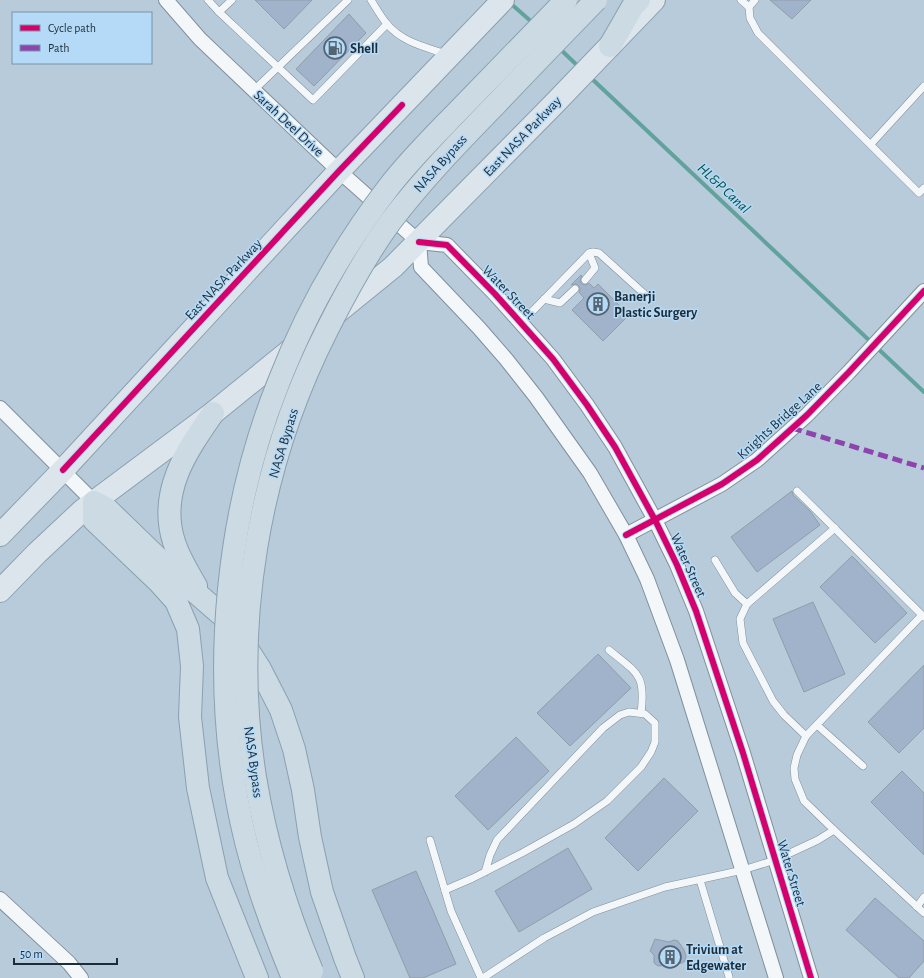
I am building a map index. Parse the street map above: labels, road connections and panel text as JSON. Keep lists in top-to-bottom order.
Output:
{
  "streets": {
    "highway": ["NASA Bypass"],
    "main road": ["East NASA Parkway"],
    "street": ["Sarah Deel Drive", "Water Street", "Knights Bridge Lane"]
  },
  "crossings": [
    ["Sarah Deel Drive", "East NASA Parkway"],
    ["Sarah Deel Drive", "Water Street"],
    ["East NASA Parkway", "Water Street"],
    ["Water Street", "Knights Bridge Lane"]
  ],
  "water": ["HL&P Canal"],
  "places": {
    "fuel station": ["Shell"],
    "building": ["Banerji Plastic Surgery", "Trivium at Edgewater"]
  },
  "legend": ["Cycle path", "Path"],
  "scale_bar": "50 m"
}
